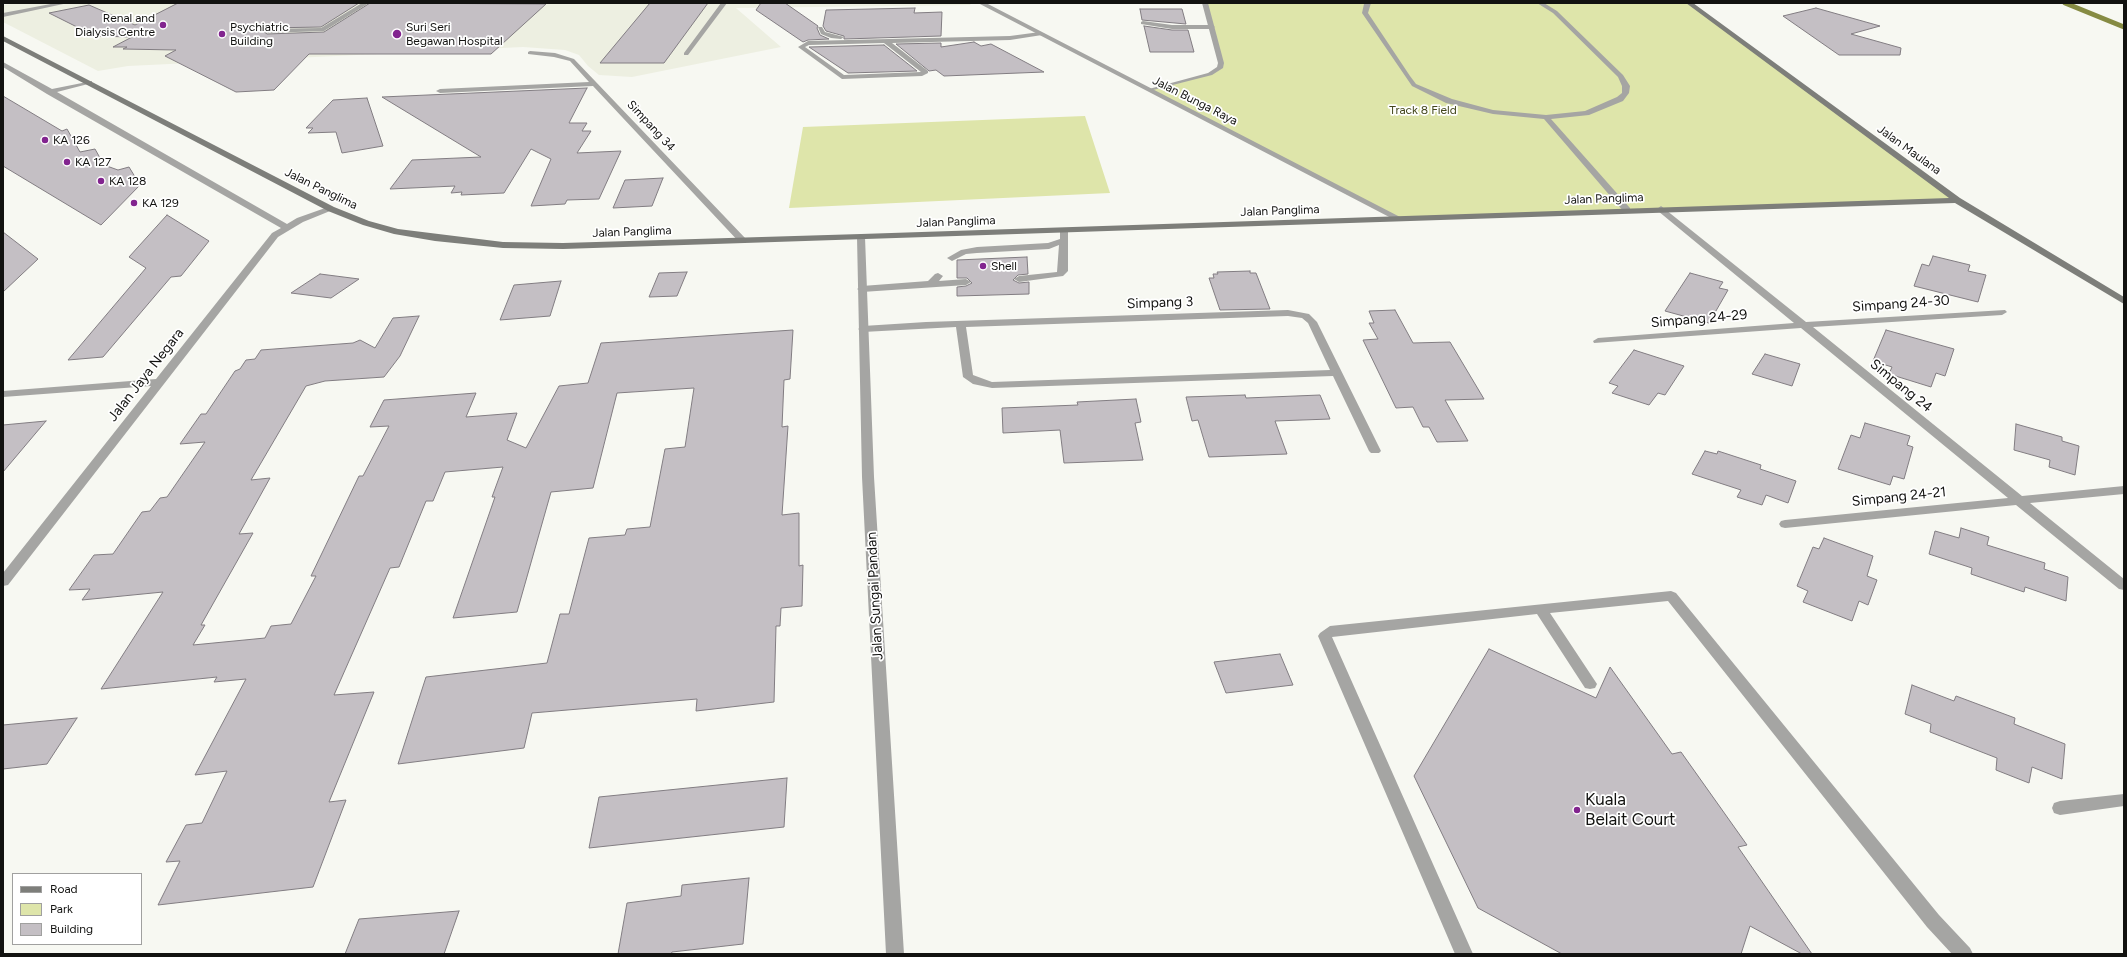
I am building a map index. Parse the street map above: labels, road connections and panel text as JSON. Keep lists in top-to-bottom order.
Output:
{
  "streets": {
    "main road": ["Jalan Maulana", "Jalan Panglima"],
    "street": [
      "Jalan Bunga Raya",
      "Simpang 34",
      "Simpang 3",
      "Simpang 24-30",
      "Simpang 24-29",
      "Jalan Jaya Negara",
      "Simpang 24",
      "Simpang 24-21",
      "Jalan Sungai Pandan"
    ]
  },
  "crossings": [
    ["Jalan Bunga Raya", "Jalan Panglima"],
    ["Simpang 34", "Jalan Panglima"],
    ["Jalan Maulana", "Jalan Panglima"],
    ["Jalan Panglima", "Jalan Jaya Negara"],
    ["Jalan Panglima", "Simpang 24"],
    ["Jalan Panglima", "Jalan Sungai Pandan"],
    ["Simpang 3", "Jalan Sungai Pandan"],
    ["Simpang 24-30", "Simpang 24-29"],
    ["Simpang 24-30", "Simpang 24"],
    ["Simpang 24-29", "Simpang 24"],
    ["Simpang 24", "Simpang 24-21"]
  ],
  "parks": ["Track 8 Field"],
  "places": [
    "Renal and Dialysis Centre",
    "Psychiatric Building",
    "Suri Seri Begawan Hospital",
    "KA 126",
    "KA 127",
    "KA 128",
    "KA 129",
    "Shell",
    "Kuala Belait Court"
  ],
  "legend": ["Road", "Park", "Building"]
}
